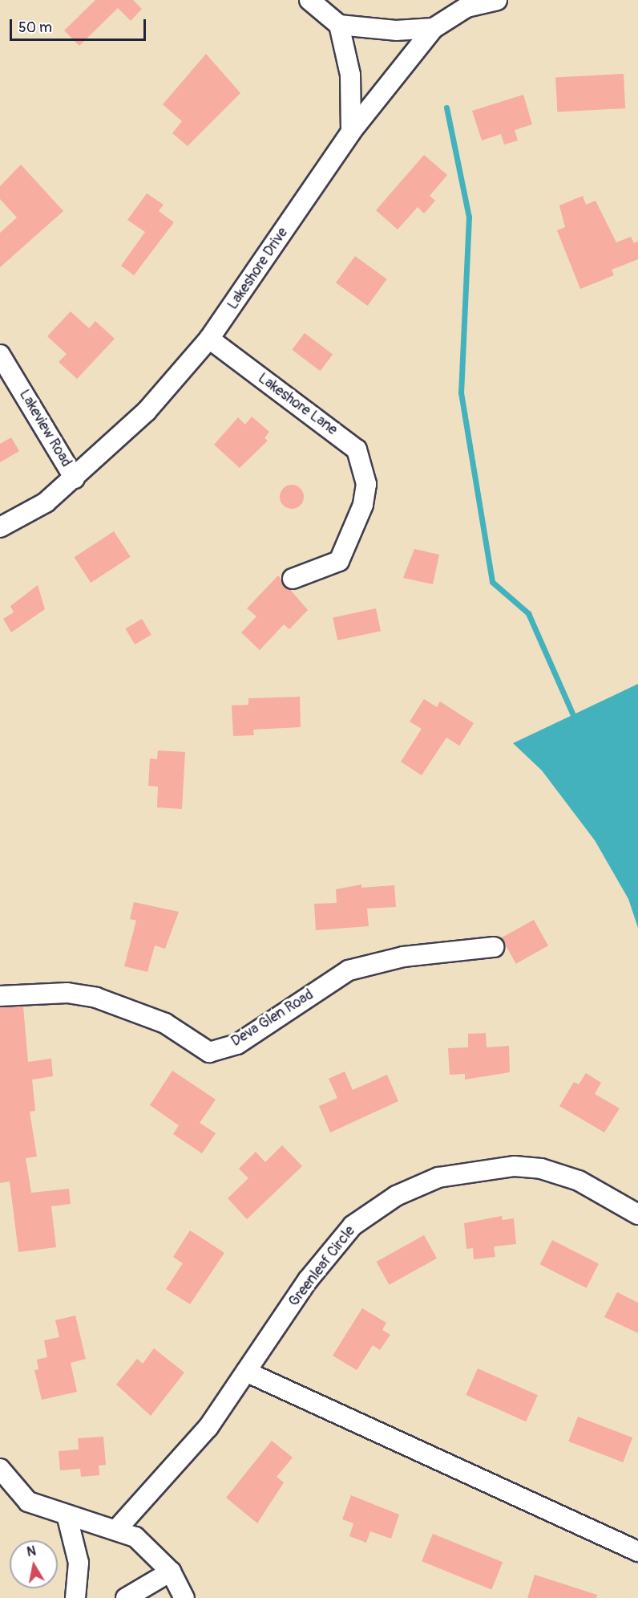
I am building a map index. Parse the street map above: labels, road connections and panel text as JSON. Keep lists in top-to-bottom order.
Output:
{
  "streets": {
    "street": [
      "Lakeshore Drive",
      "Lakeshore Lane",
      "Lakeview Road",
      "Deva Glen Road",
      "Greenleaf Circle"
    ]
  },
  "crossings": [
    ["Lakeshore Drive", "Lakeshore Lane"],
    ["Lakeshore Drive", "Lakeview Road"]
  ],
  "scale_bar": "50 m",
  "north": "top"
}
